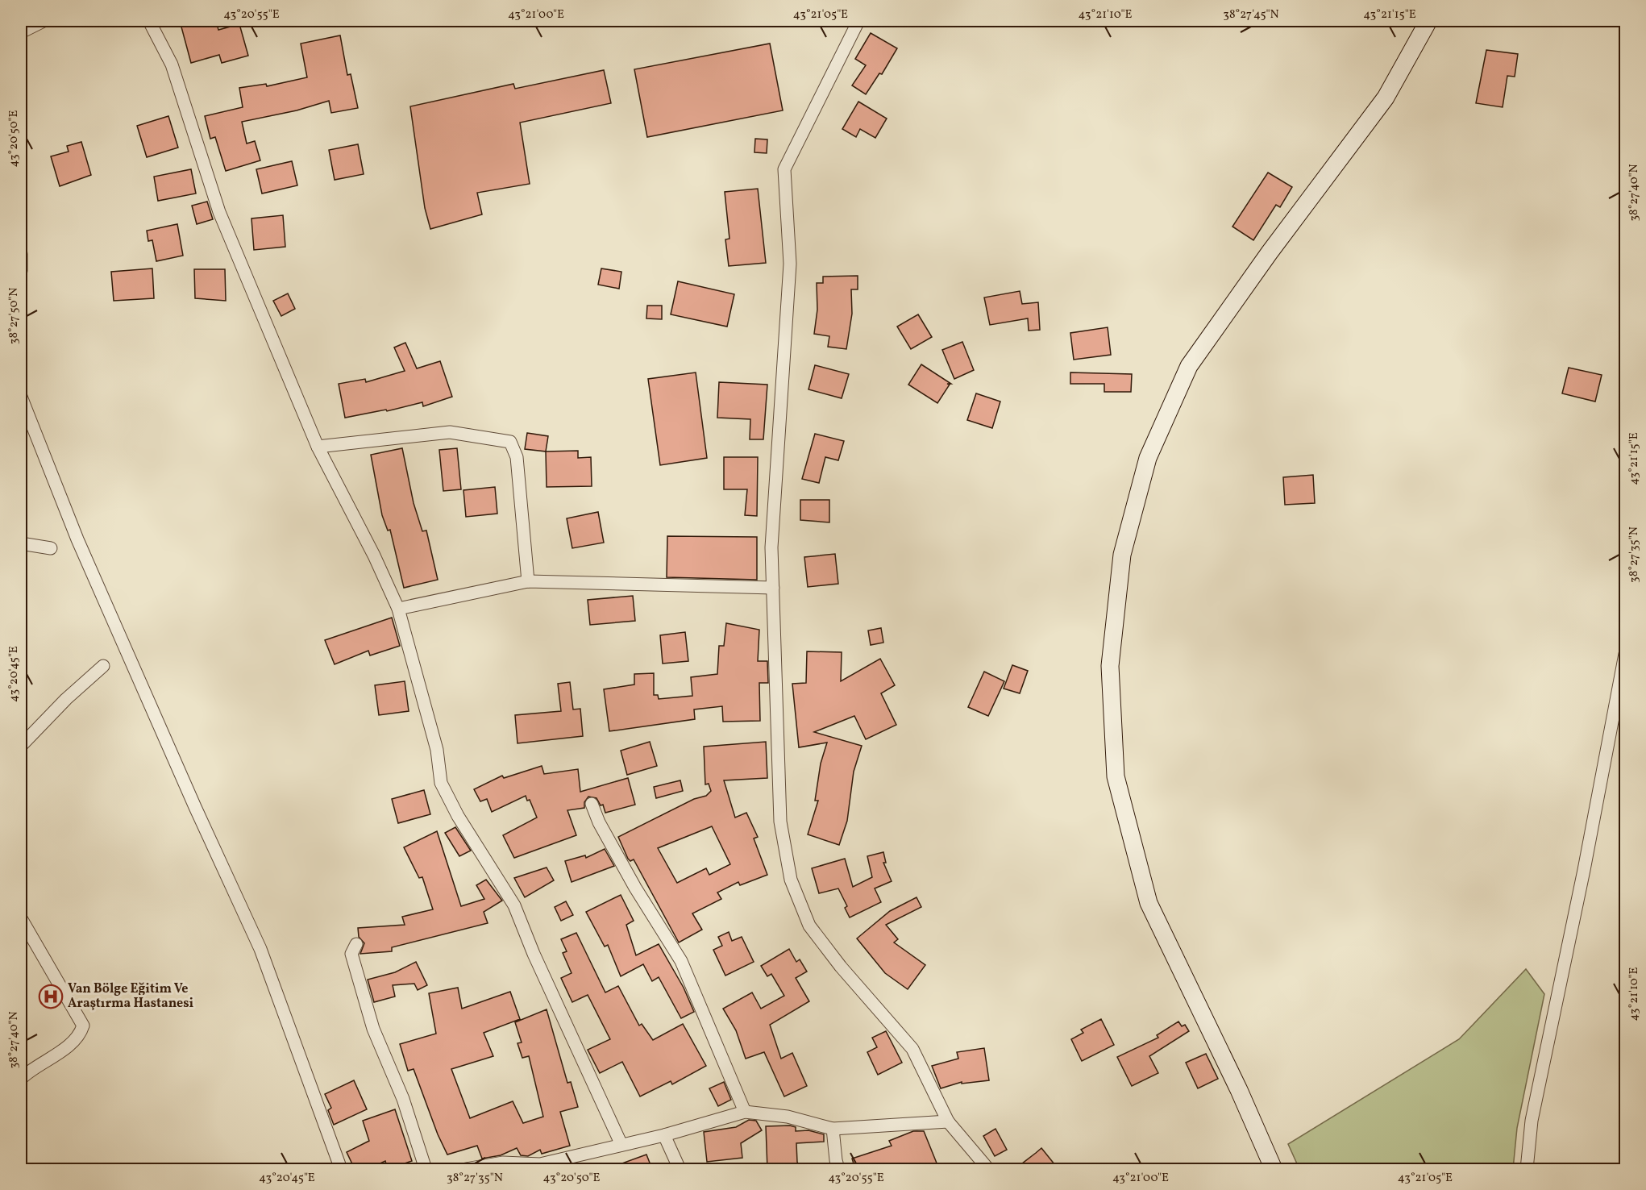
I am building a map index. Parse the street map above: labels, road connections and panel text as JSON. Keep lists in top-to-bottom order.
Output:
{
  "places": {
    "hospital": ["Van Bölge Eğitim Ve Araştırma Hastanesi"]
  },
  "coordinates": [
    "43°20'55\"E",
    "43°21'00\"E",
    "43°21'05\"E",
    "43°21'10\"E",
    "38°27'45\"N",
    "43°21'15\"E",
    "43°20'50\"E",
    "38°27'40\"N",
    "38°27'50\"N",
    "38°27'35\"N",
    "43°20'45\"E"
  ]
}
